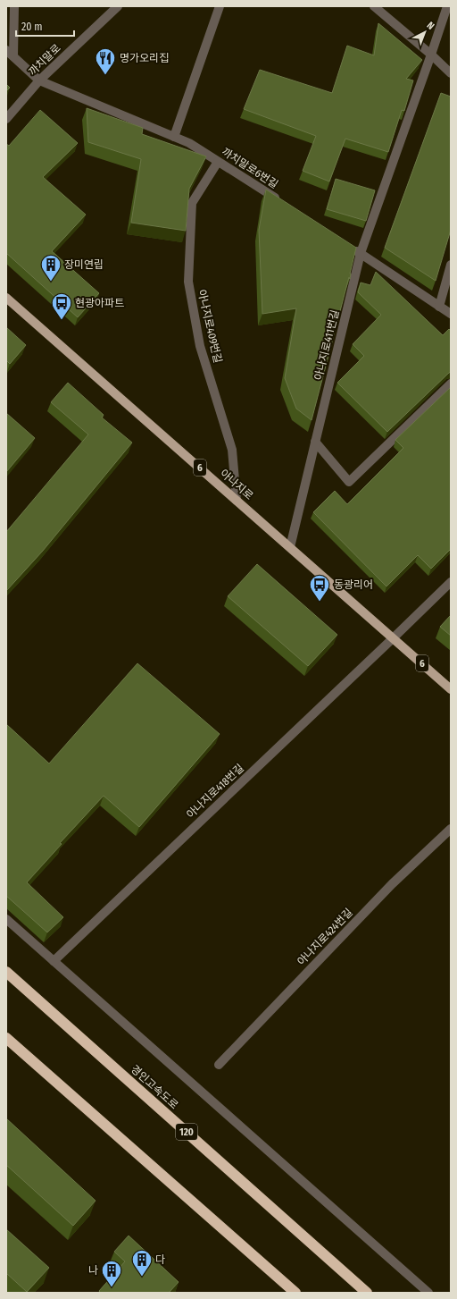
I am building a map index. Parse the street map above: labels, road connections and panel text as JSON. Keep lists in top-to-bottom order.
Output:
{
  "streets": {
    "highway": ["경인고속도로", "120"],
    "main road": ["6", "아나지로"],
    "street": [
      "까치말로",
      "까치말로6번길",
      "아나지로409번길",
      "아나지로411번길",
      "아나지로418번길",
      "아나지로424번길"
    ]
  },
  "crossings": [
    ["까치말로", "까치말로6번길"],
    ["까치말로6번길", "아나지로409번길"],
    ["아나지로409번길", "아나지로"],
    ["아나지로411번길", "아나지로"],
    ["아나지로", "아나지로418번길"]
  ],
  "places": {
    "restaurant": ["명가오리집"],
    "building": ["장미연립", "다", "나"],
    "bus stop": ["현광아파트", "동광리어"]
  },
  "scale_bar": "20 m",
  "north": "top right"
}
